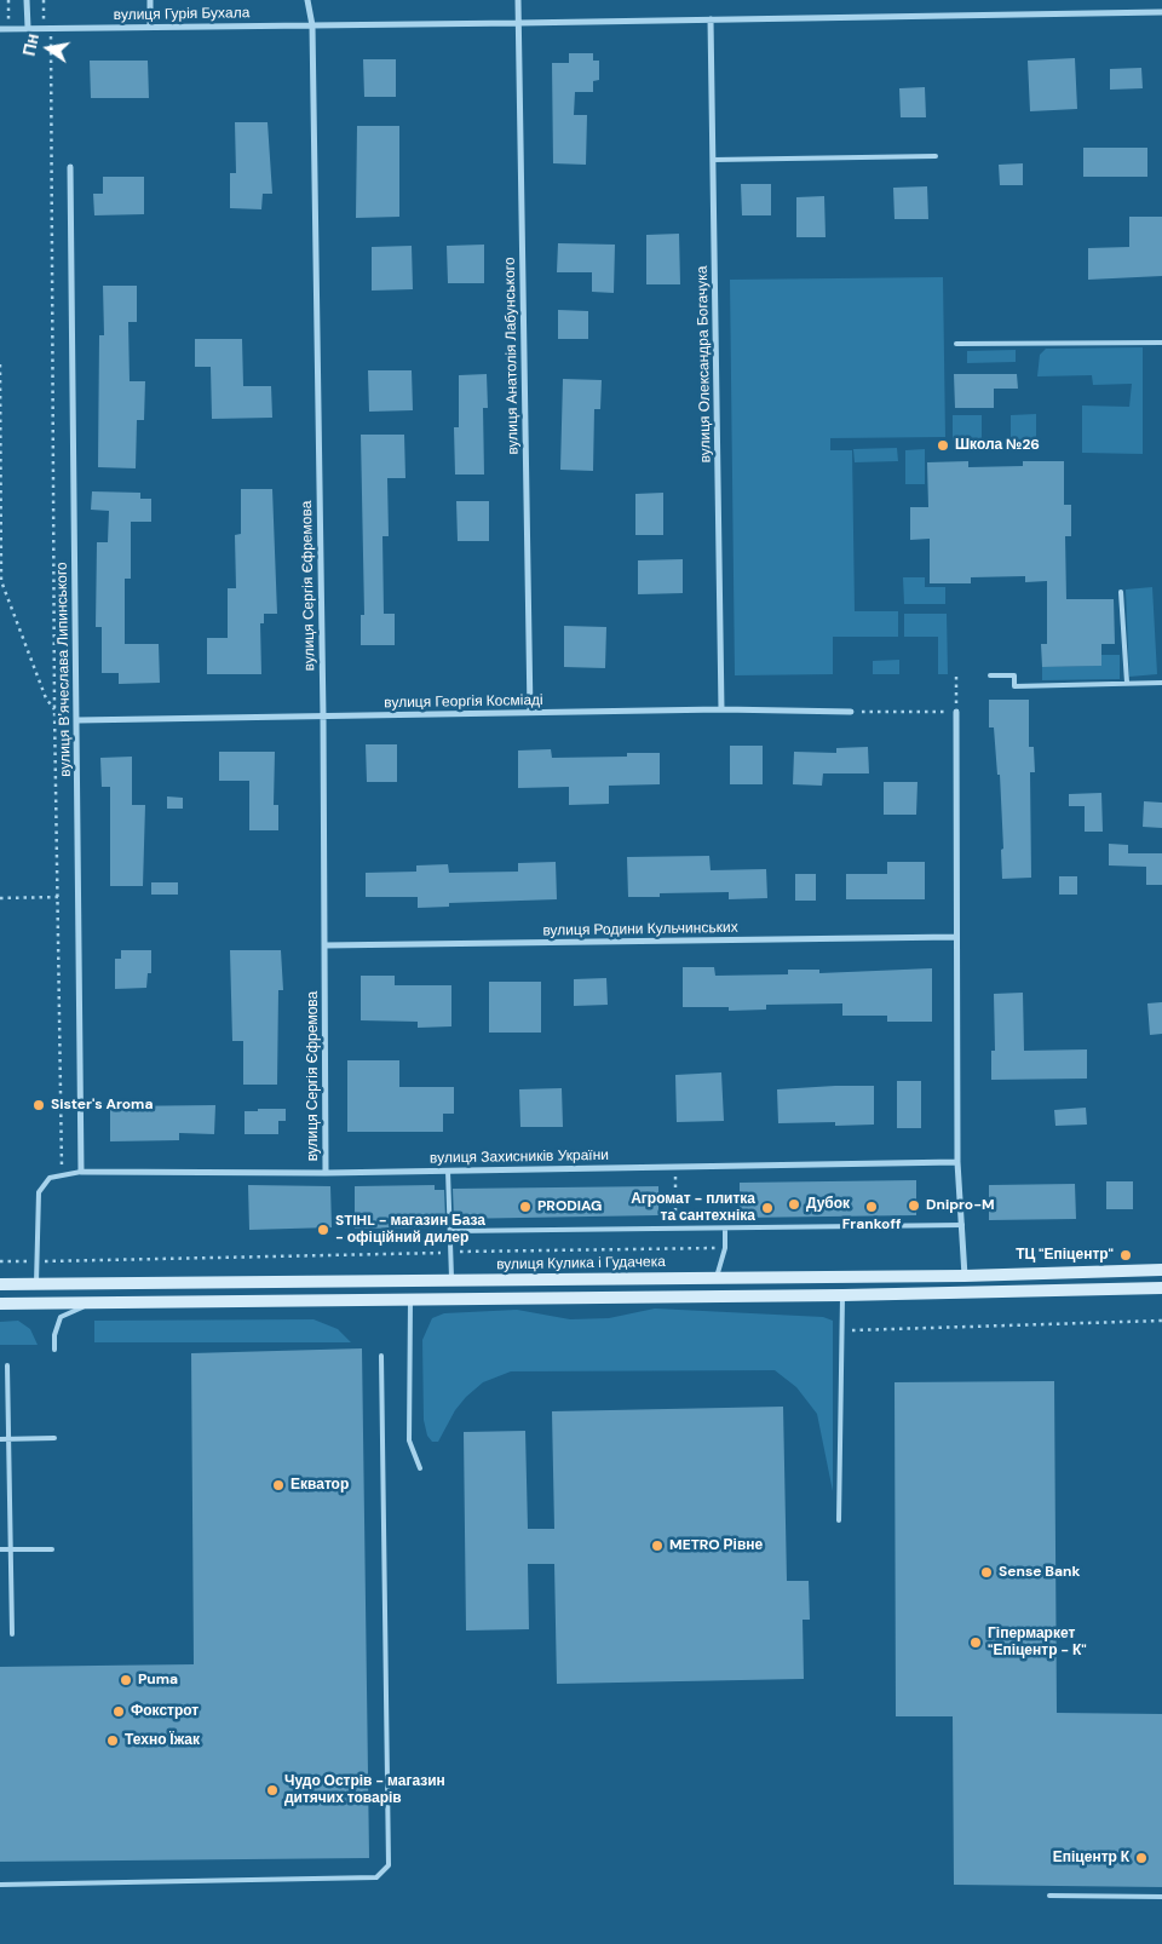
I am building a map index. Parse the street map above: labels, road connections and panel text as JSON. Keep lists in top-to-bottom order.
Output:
{
  "streets": {
    "main road": ["вулиця Кулика і Гудачека"],
    "street": [
      "вулиця Гурія Бухала",
      "вулиця Анатолія Лабунського",
      "вулиця Олександра Богачука",
      "вулиця Сергія Єфремова",
      "вулиця Вʼячеслава Липинського",
      "вулиця Георгія Косміаді",
      "вулиця Родини Кульчинських",
      "вулиця Захисників України"
    ]
  },
  "crossings": [
    ["вулиця Гурія Бухала", "вулиця Анатолія Лабунського"],
    ["вулиця Гурія Бухала", "вулиця Олександра Богачука"],
    ["вулиця Гурія Бухала", "вулиця Сергія Єфремова"],
    ["вулиця Анатолія Лабунського", "вулиця Георгія Косміаді"],
    ["вулиця Олександра Богачука", "вулиця Георгія Косміаді"],
    ["вулиця Сергія Єфремова", "вулиця Георгія Косміаді"],
    ["вулиця Сергія Єфремова", "вулиця Родини Кульчинських"],
    ["вулиця Сергія Єфремова", "вулиця Захисників України"],
    ["вулиця Вʼячеслава Липинського", "вулиця Георгія Косміаді"],
    ["вулиця Вʼячеслава Липинського", "вулиця Захисників України"]
  ],
  "places": [
    "Школа №26",
    "Sister's Aroma",
    "Дубок",
    "Dnipro-M",
    "PRODIAG",
    "Frankoff",
    "Агромат - плитка та сантехніка",
    "STIHL - магазин База - офіційний дилер",
    "ТЦ \"Епіцентр\"",
    "Екватор",
    "METRO Рівне",
    "Sense Bank",
    "Гіпермаркет \"Епіцентр - К\"",
    "Puma",
    "Фокстрот",
    "Техно Їжак",
    "Чудо Острів - магазин дитячих товарів",
    "Епіцентр К"
  ],
  "north": "left"
}
